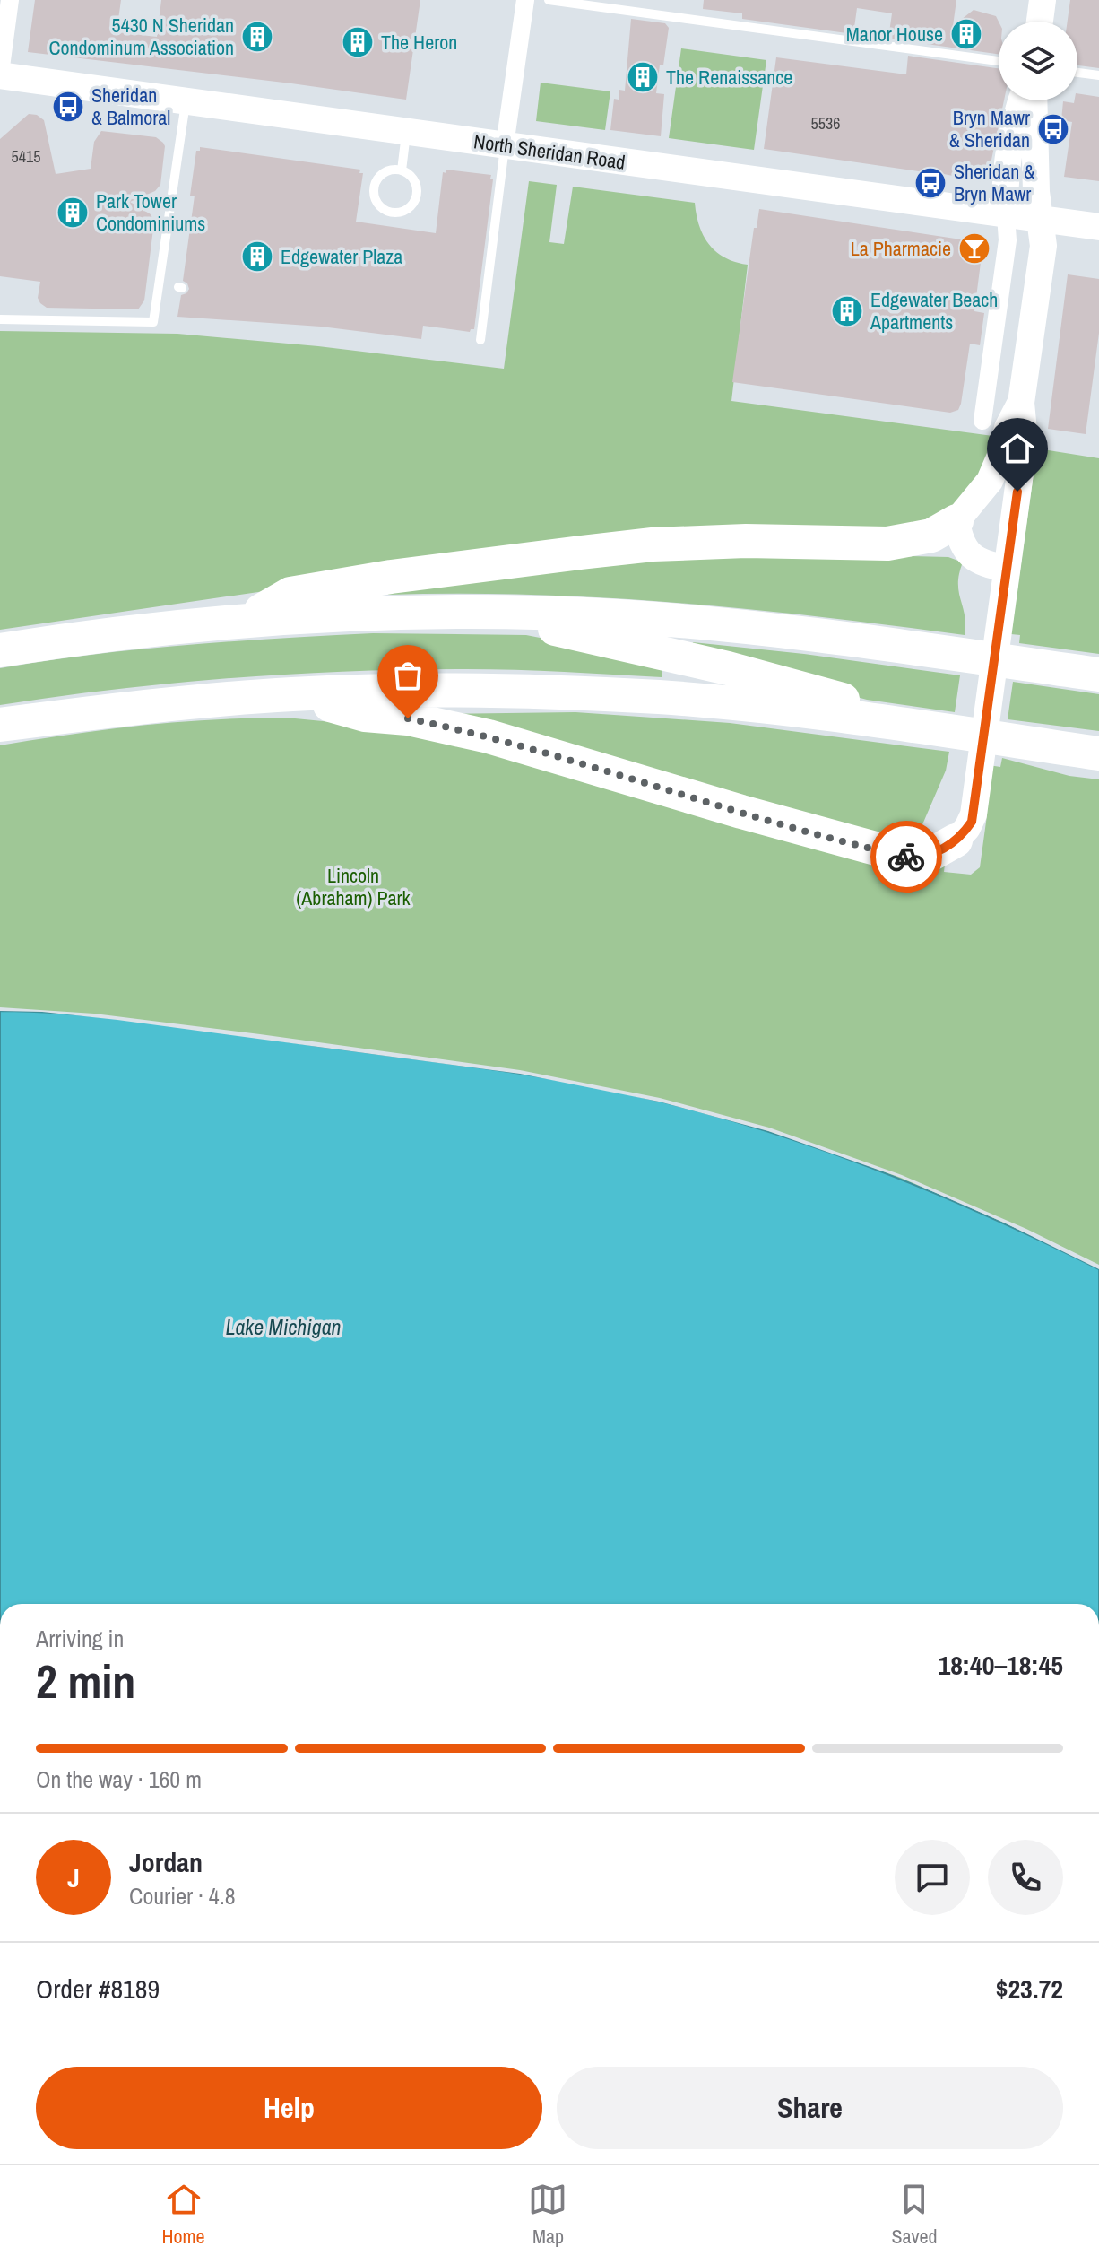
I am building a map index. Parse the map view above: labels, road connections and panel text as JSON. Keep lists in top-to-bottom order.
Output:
{
  "streets": {
    "main road": ["North Sheridan Road"]
  },
  "water": ["Lake Michigan"],
  "parks": ["Lincoln (Abraham) Park"],
  "places": {
    "building": [
      "Manor House",
      "5430 N Sheridan Condominum Association",
      "The Heron",
      "The Renaissance",
      "Park Tower Condominiums",
      "Edgewater Plaza",
      "Edgewater Beach Apartments"
    ],
    "bus stop": ["Sheridan & Balmoral", "Bryn Mawr & Sheridan", "Sheridan & Bryn Mawr"],
    "bar": ["La Pharmacie"]
  },
  "house_numbers": ["5536", "5415"],
  "page": {
    "heading": ["2 min", "Arriving in", "18:40–18:45"],
    "panel": [
      "Jordan",
      "Courier · 4.8",
      "Order #8189",
      "$23.72"
    ],
    "bar": "On the way · 160 m",
    "round": "J",
    "buttons": ["Help", "Share"],
    "tabs": ["Home", "Map", "Saved"]
  }
}
